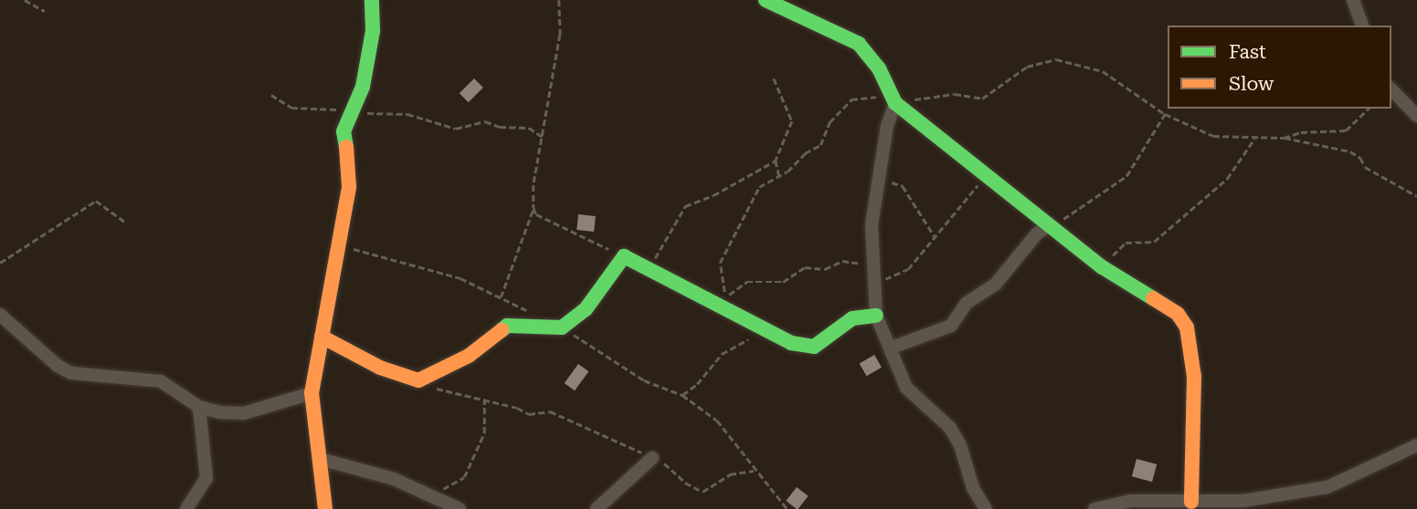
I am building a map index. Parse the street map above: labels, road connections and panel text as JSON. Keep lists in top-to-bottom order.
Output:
{
  "legend": ["Fast", "Slow"]
}
